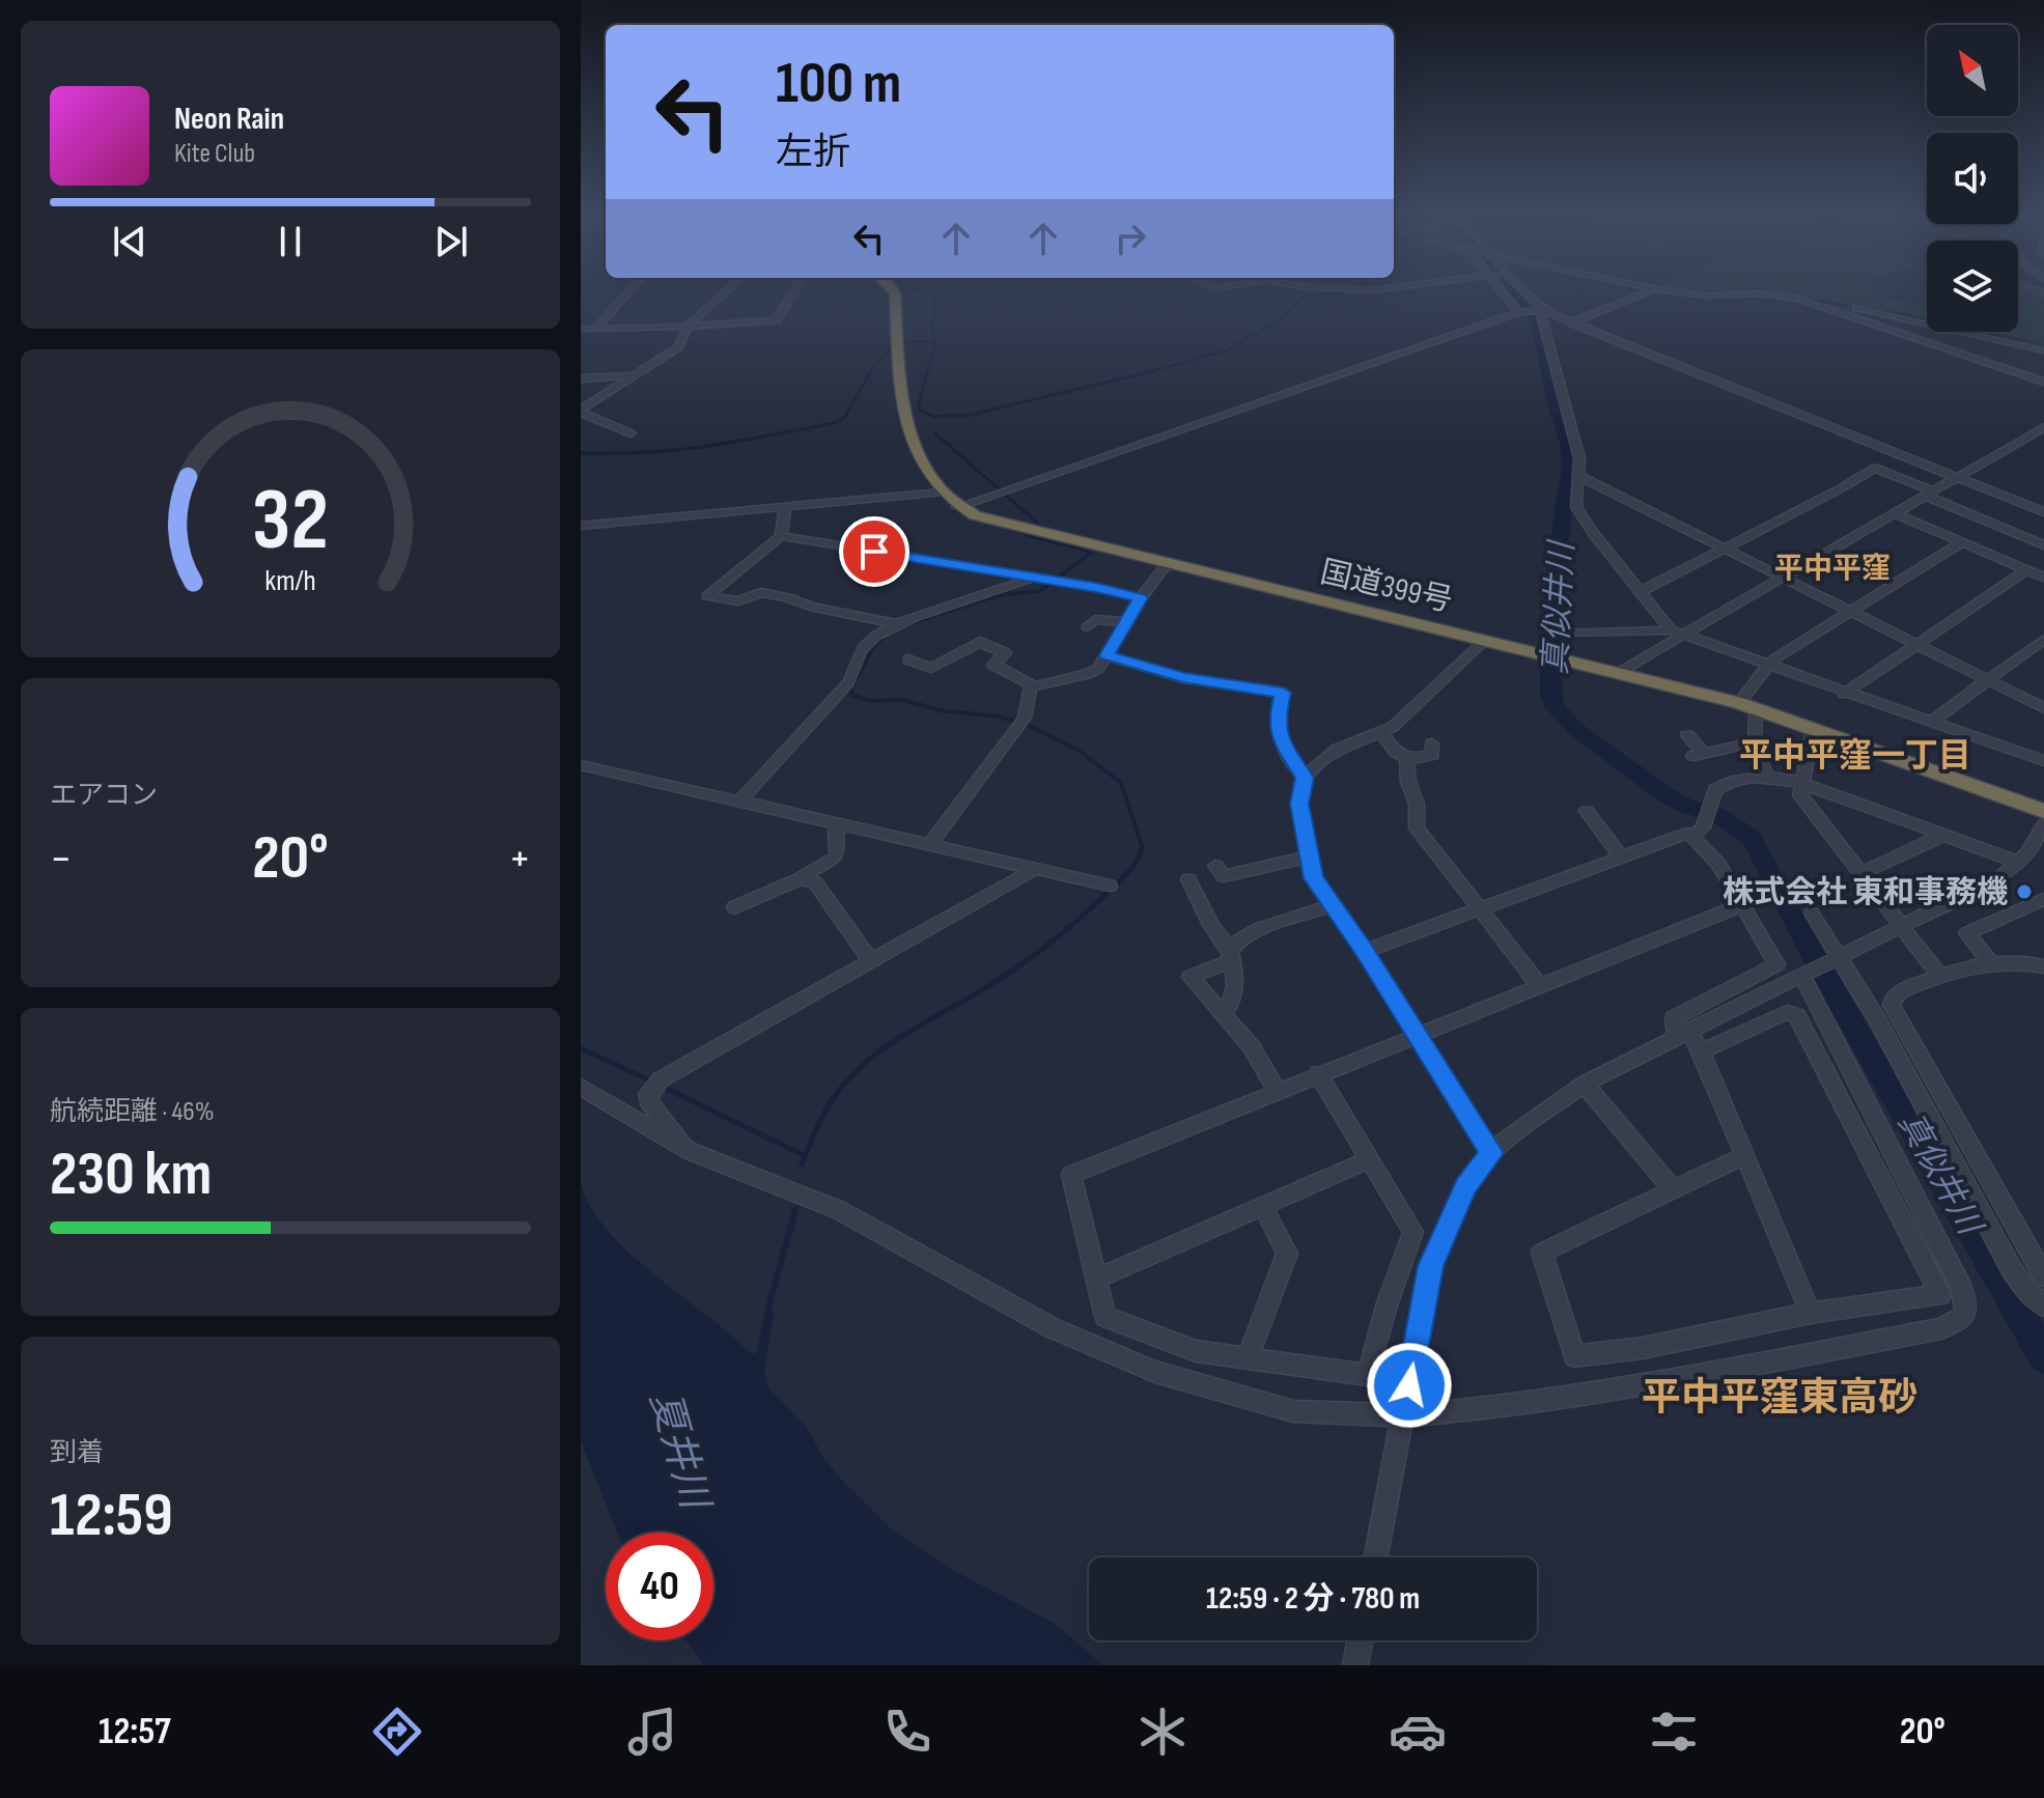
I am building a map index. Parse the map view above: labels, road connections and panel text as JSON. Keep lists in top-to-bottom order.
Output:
{
  "streets": {
    "highway": ["国道399号"]
  },
  "districts": ["平中平窪", "平中平窪一丁目", "平中平窪東高砂"],
  "water": ["真似井川", "夏井川"],
  "places": ["株式会社 東和事務機"],
  "north": "top left",
  "page": {
    "turn": ["100 m", "左折"],
    "song": ["Neon Rain", "Kite Club"],
    "tile": [
      "エアコン",
      ["航続距離 · 46%", "230 km"],
      ["到着", "12:59"]
    ],
    "heat": ["−", "20°", "+"],
    "limit": "40",
    "trip": "12:59 · 2 分 · 780 m",
    "tabs": ["12:57", "20°"],
    "gauge": ["32", "km/h"]
  }
}
